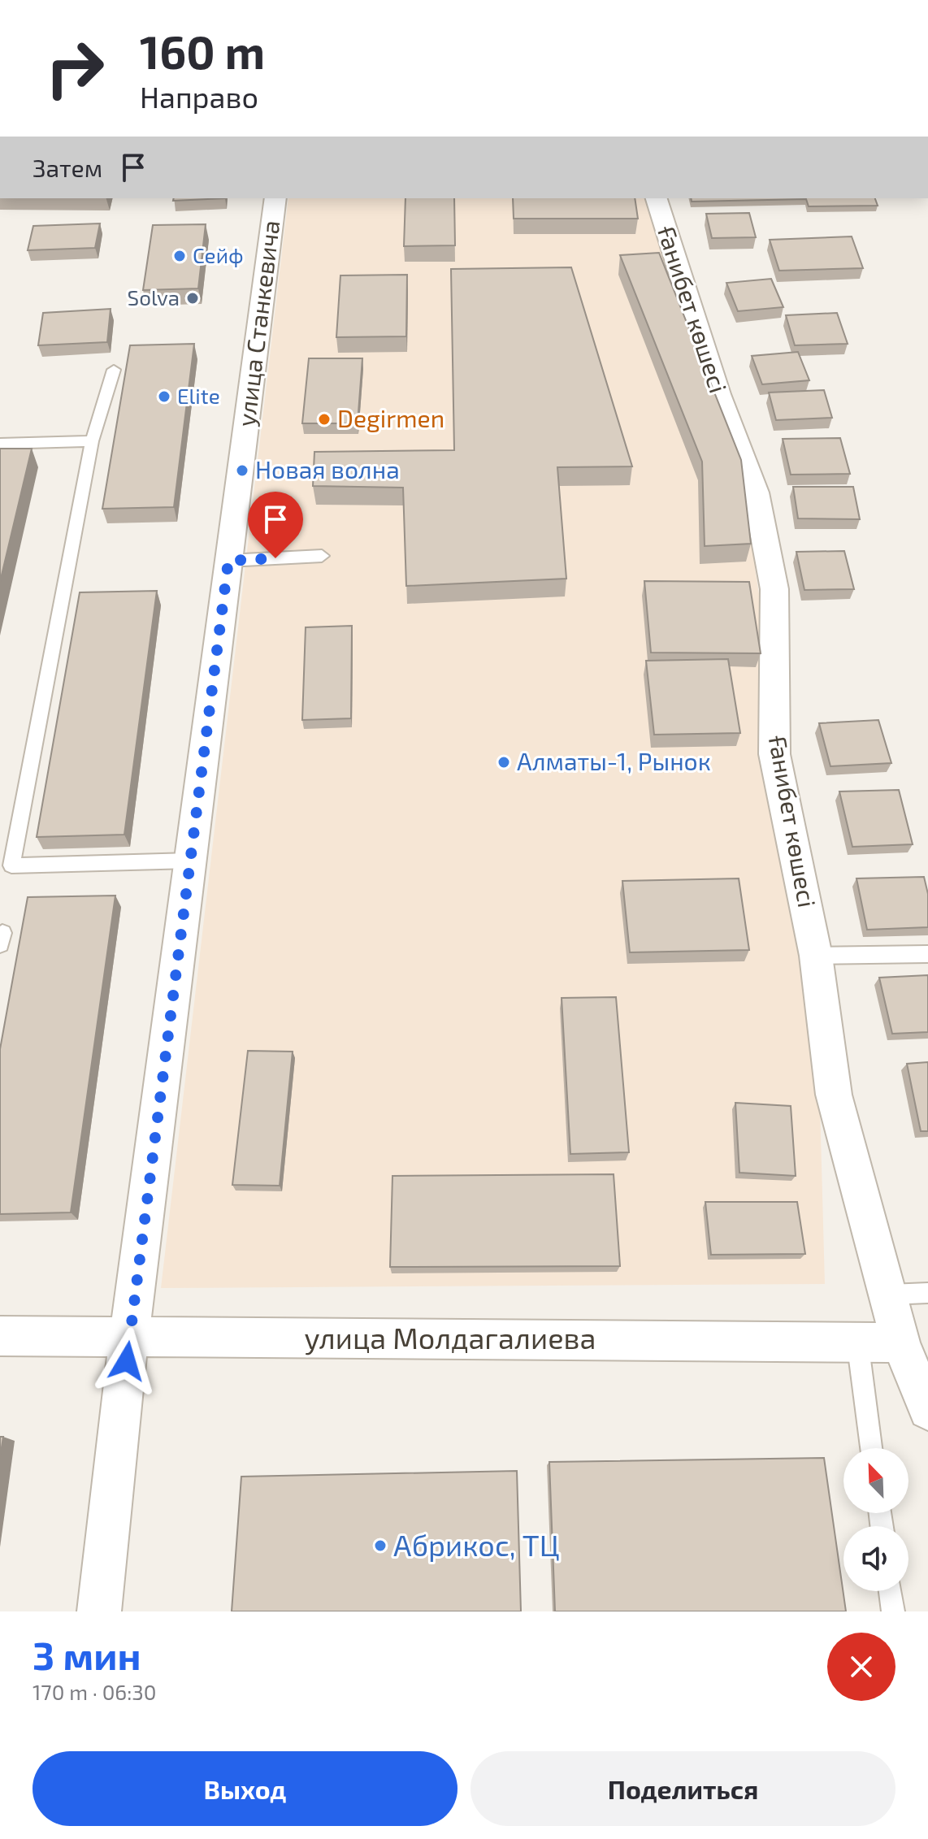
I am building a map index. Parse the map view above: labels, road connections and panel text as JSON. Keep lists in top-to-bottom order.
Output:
{
  "streets": {
    "street": ["Ғанибет көшесі", "улица Станкевича", "улица Молдагалиева"]
  },
  "crossings": [
    ["Ғанибет көшесі", "улица Молдагалиева"],
    ["улица Станкевича", "улица Молдагалиева"]
  ],
  "places": [
    "Сейф",
    "Solva",
    "Elite",
    "Degirmen",
    "Новая волна",
    "Алматы-1, Рынок",
    "Абрикос, ТЦ"
  ],
  "north": "top left",
  "page": {
    "turn": ["160 m", "Направо"],
    "then": "Затем",
    "heading": ["3 мин", "170 m · 06:30"],
    "buttons": ["Выход", "Поделиться"]
  }
}
